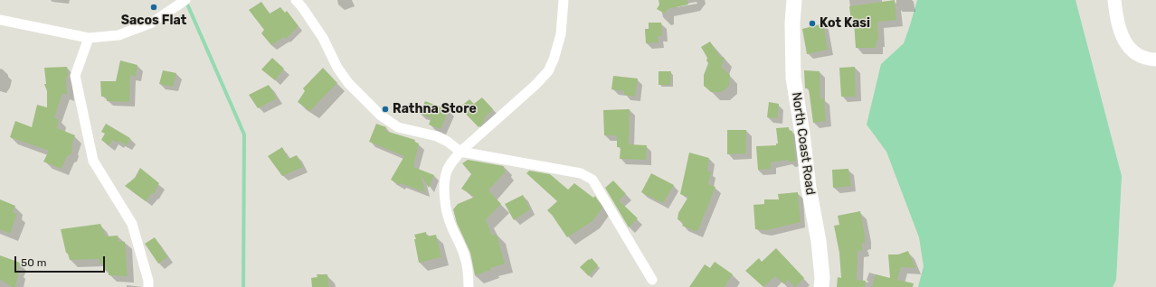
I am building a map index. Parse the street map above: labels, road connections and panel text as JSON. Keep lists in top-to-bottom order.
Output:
{
  "streets": {
    "main road": ["North Coast Road"]
  },
  "places": ["Sacos Flat", "Kot Kasi", "Rathna Store"],
  "scale_bar": "50 m"
}
